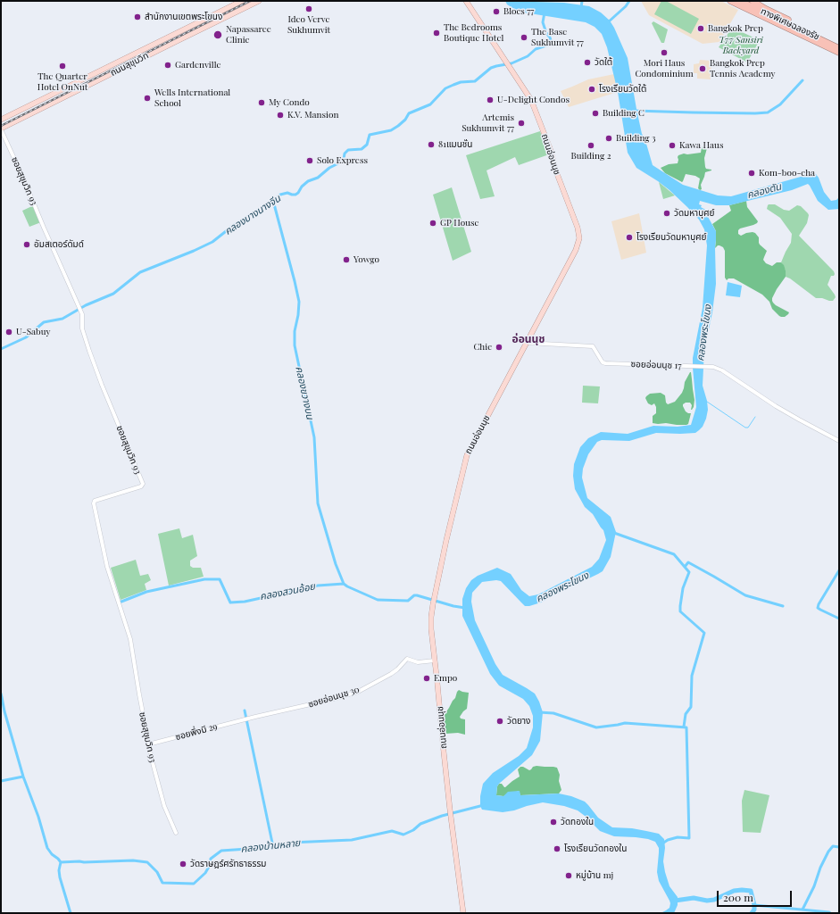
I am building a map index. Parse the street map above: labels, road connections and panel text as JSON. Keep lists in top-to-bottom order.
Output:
{
  "streets": {
    "highway": ["ทางพิเศษฉลองรัช"],
    "main road": ["ถนนสุขุมวิท", "ถนนอ่อนนุช"],
    "street": [
      "ซอยสุขุมวิท 93",
      "ซอยอ่อนนุช 17",
      "ซอยอ่อนนุช 30",
      "ซอยพึ่งมี 29"
    ]
  },
  "crossings": [
    ["ถนนสุขุมวิท", "ซอยสุขุมวิท 93"],
    ["ถนนอ่อนนุช", "ซอยอ่อนนุช 17"],
    ["ถนนอ่อนนุช", "ซอยอ่อนนุช 30"],
    ["ซอยสุขุมวิท 93", "ซอยพึ่งมี 29"],
    ["ซอยอ่อนนุช 30", "ซอยพึ่งมี 29"]
  ],
  "districts": ["อ่อนนุช"],
  "water": [
    "คลองตัน",
    "คลองบางนางจีน",
    "คลองพระโขนง",
    "คลองขวางบน",
    "คลองสวนอ้อย",
    "คลองบ้านหลาย"
  ],
  "parks": ["T77 Sansiri Backyard"],
  "places": [
    "Ideo Verve Sukhumvit",
    "Blocs 77",
    "สำนักงานเขตพระโขนง",
    "Bangkok Prep",
    "The Bedrooms Boutique Hotel",
    "Napassaree Clinic",
    "The Base Sukhumvit 77",
    "Mori Haus Condominium",
    "วัดใต้",
    "Gardenville",
    "The Quarter Hotel OnNut",
    "Bangkok Prep Tennis Academy",
    "โรงเรียนวัดใต้",
    "Wells International School",
    "U-Delight Condos",
    "My Condo",
    "Building C",
    "K.V. Mansion",
    "Artemis Sukhumvit 77",
    "Building 3",
    "81แมนชั่น",
    "Building 2",
    "Kawa Haus",
    "Solo Express",
    "Kom-boo-cha",
    "วัดมหาบุศย์",
    "GP House",
    "โรงเรียนวัดมหาบุศย์",
    "อัมสเตอร์ดัมด์",
    "Yowgo",
    "U-Sabuy",
    "Chic",
    "Empo",
    "วัดยาง",
    "วัดทองใน",
    "โรงเรียนวัดทองใน",
    "วัดราษฎร์ศรัทธาธรรม",
    "หมู่บ้าน mj"
  ],
  "scale_bar": "200 m"
}
